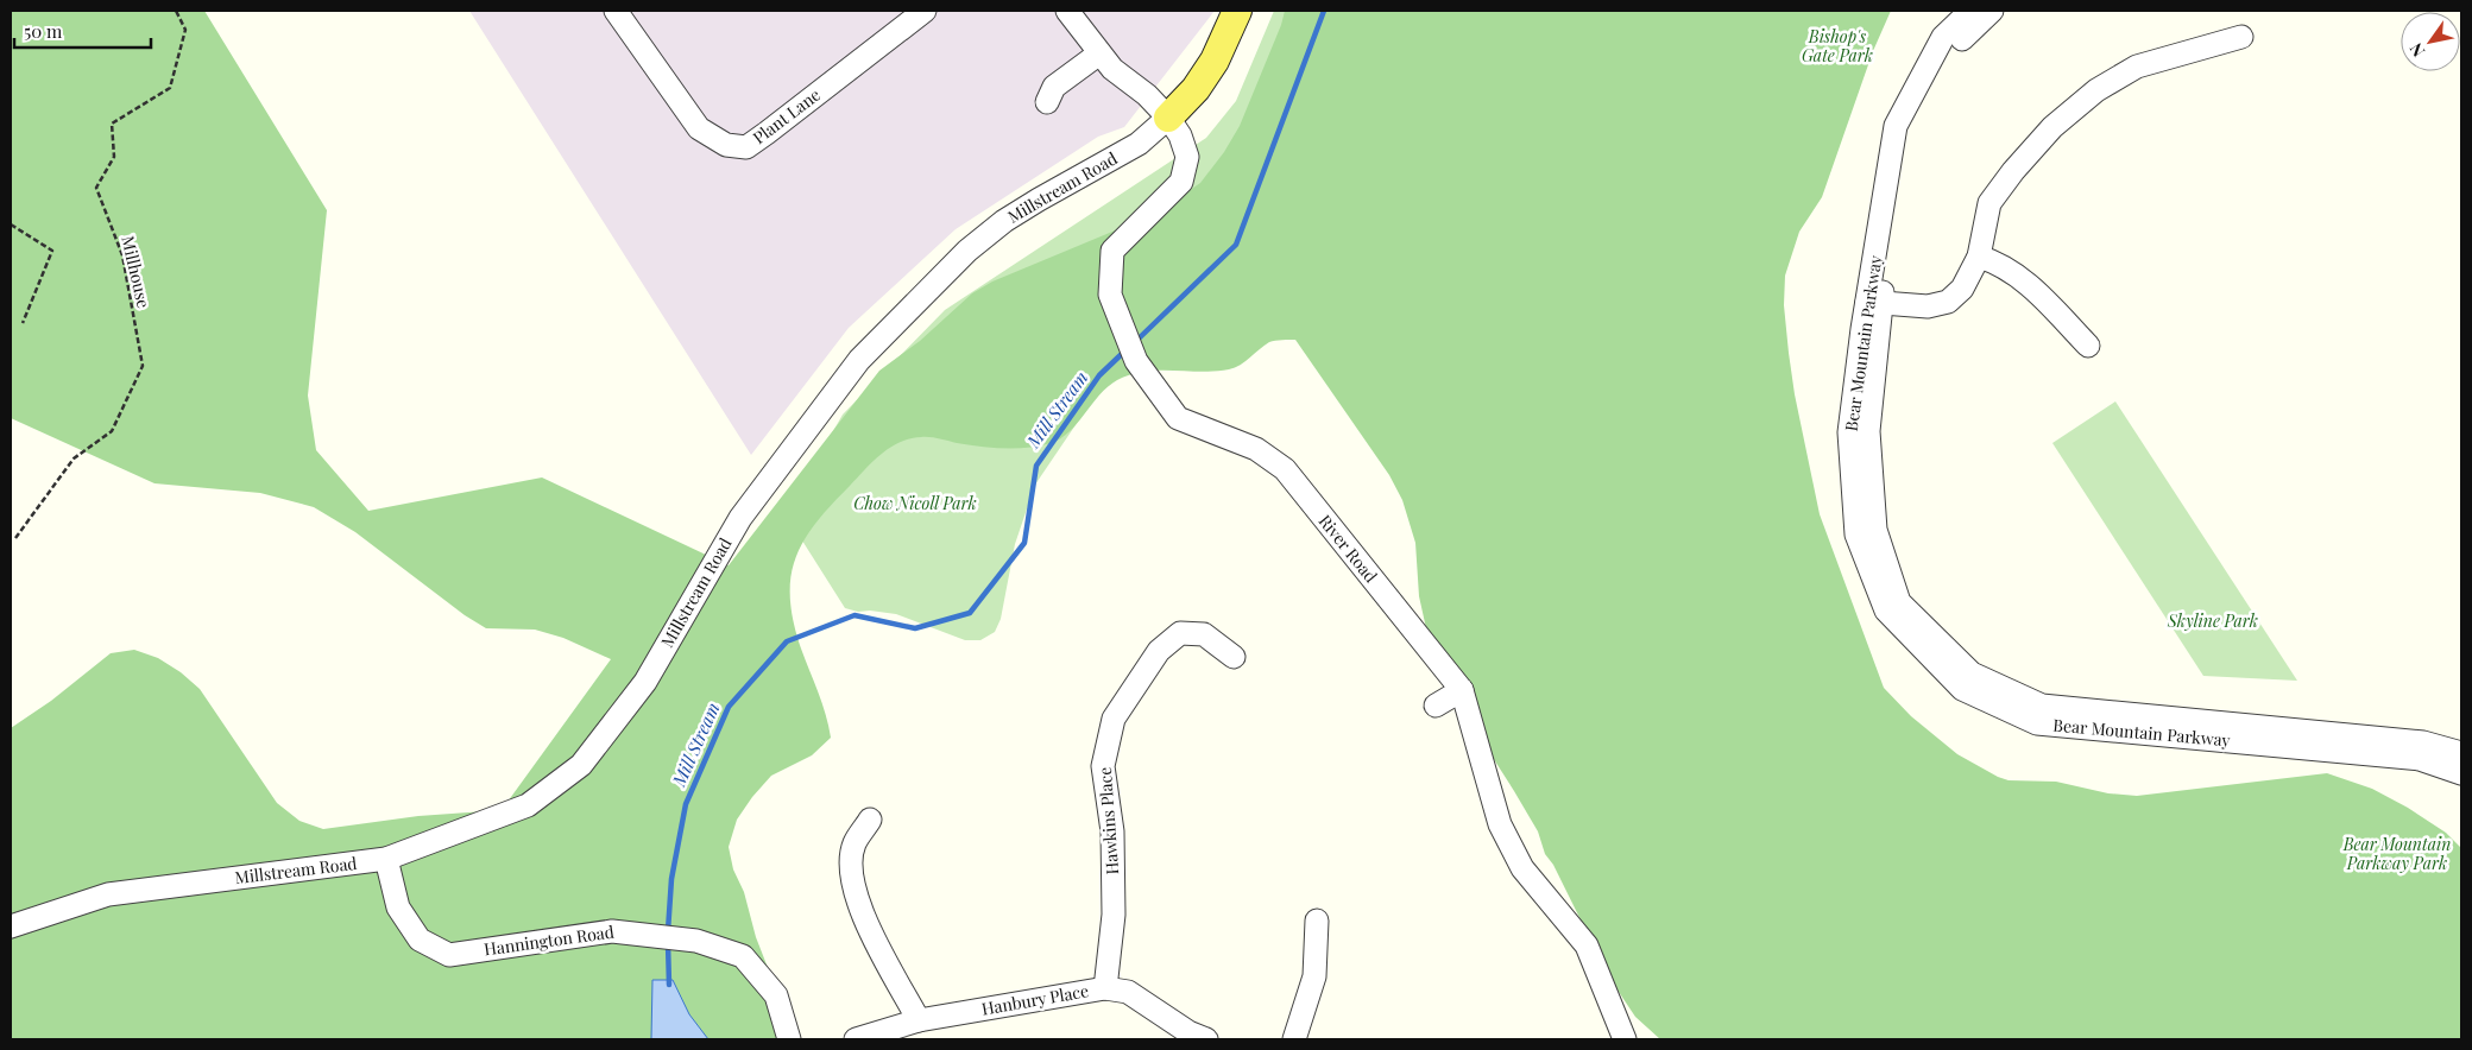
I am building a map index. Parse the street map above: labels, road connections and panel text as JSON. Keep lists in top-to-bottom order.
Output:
{
  "streets": {
    "main road": ["Millstream Road"],
    "street": [
      "Plant Lane",
      "Bear Mountain Parkway",
      "River Road",
      "Hawkins Place",
      "Hannington Road",
      "Hanbury Place"
    ],
    "path": ["Millhouse"]
  },
  "crossings": [
    ["Millstream Road", "River Road"],
    ["Millstream Road", "Hannington Road"],
    ["Hawkins Place", "Hanbury Place"]
  ],
  "water": ["Mill Stream"],
  "parks": [
    "Bishop's Gate Park",
    "Chow Nicoll Park",
    "Skyline Park",
    "Bear Mountain Parkway Park"
  ],
  "scale_bar": "50 m",
  "north": "bottom left"
}
